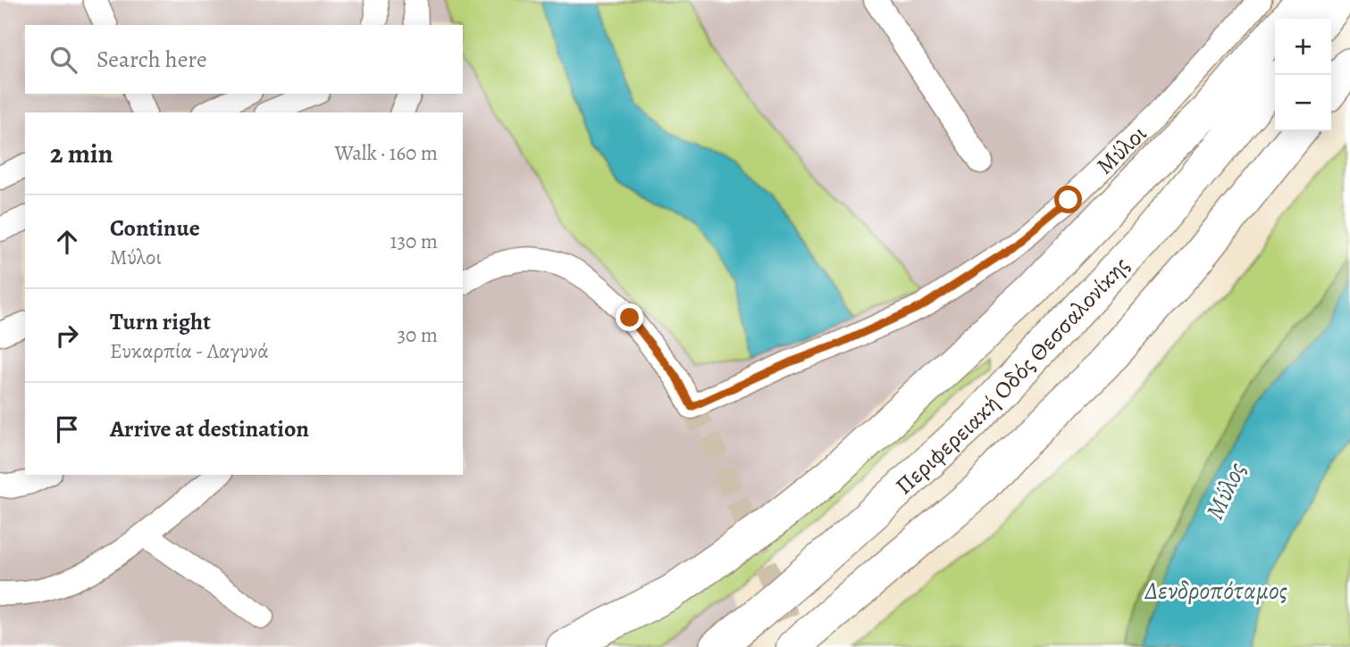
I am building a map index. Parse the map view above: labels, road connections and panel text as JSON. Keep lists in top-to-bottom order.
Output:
{
  "streets": {
    "highway": ["Περιφερειακή Οδός Θεσσαλονίκης"],
    "street": ["Μύλοι"]
  },
  "water": ["Μύλος", "Δενδροπόταμος"],
  "page": {
    "map_buttons": ["+", "−"],
    "search": "Search here",
    "heading": ["2 min", "Walk · 160 m"],
    "list": [
      ["Continue", "Μύλοι", "130 m"],
      ["Turn right", "Ευκαρπία - Λαγυνά", "30 m"],
      "Arrive at destination"
    ]
  }
}
